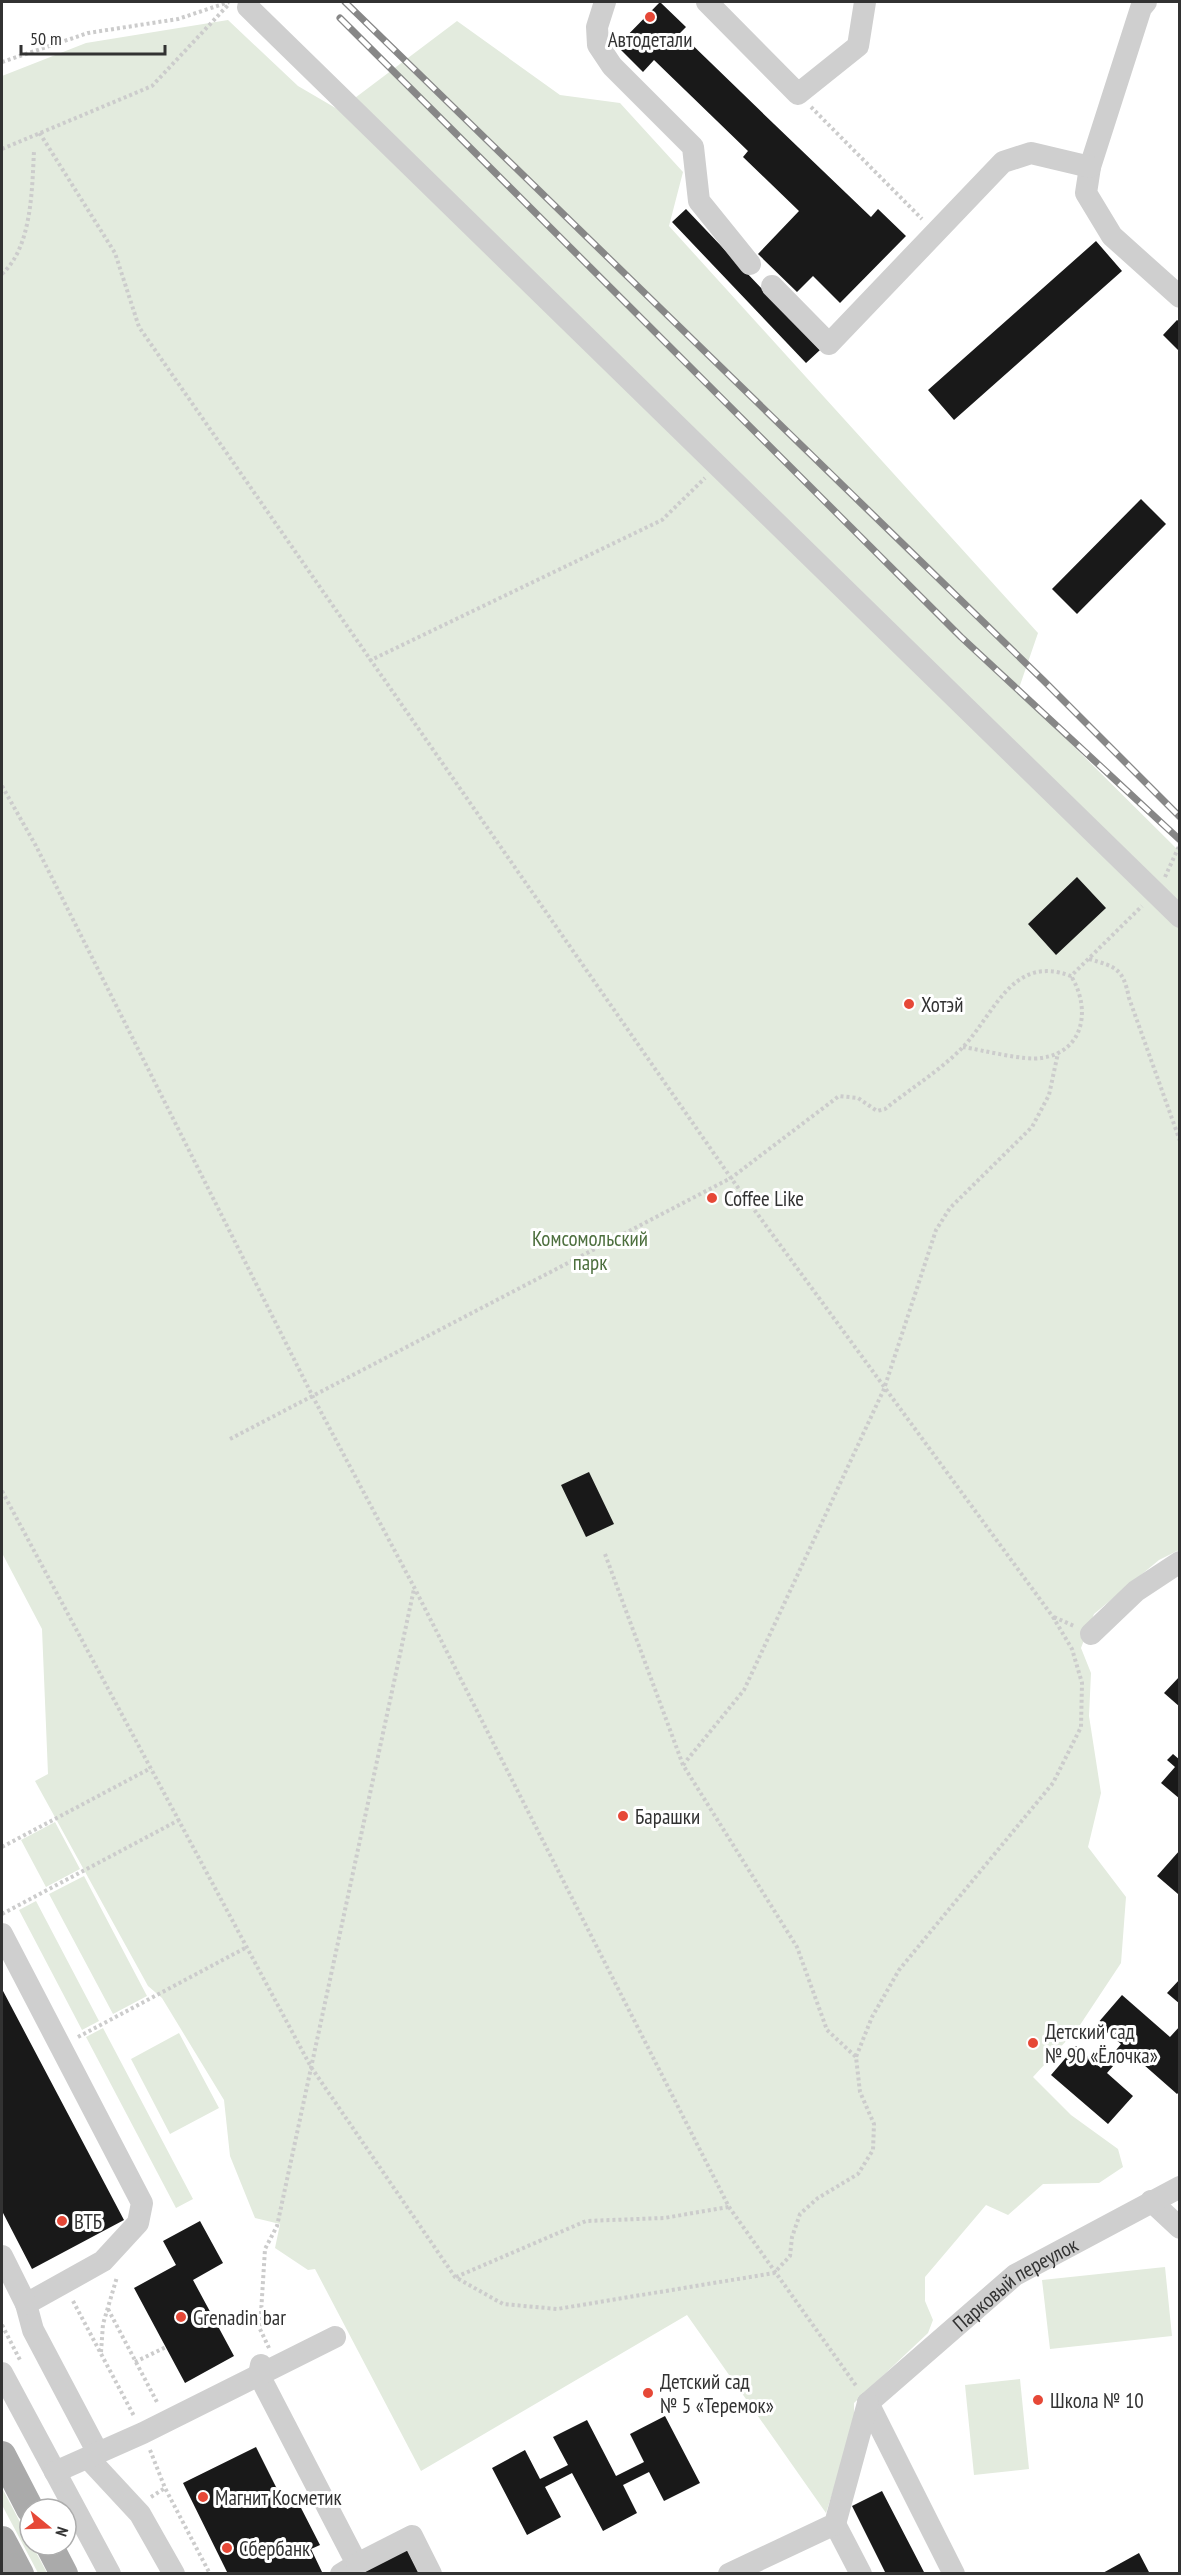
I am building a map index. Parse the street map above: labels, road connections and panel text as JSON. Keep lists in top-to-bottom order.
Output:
{
  "streets": {
    "street": ["Парковый переулок"]
  },
  "parks": ["Комсомольский парк"],
  "places": [
    "Автодетали",
    "Хотэй",
    "Coffee Like",
    "Барашки",
    "Детский сад № 90 «Ёлочка»",
    "ВТБ",
    "Grenadin bar",
    "Детский сад № 5 «Теремок»",
    "Школа № 10",
    "Магнит Косметик",
    "Сбербанк"
  ],
  "scale_bar": "50 m",
  "north": "right"
}
